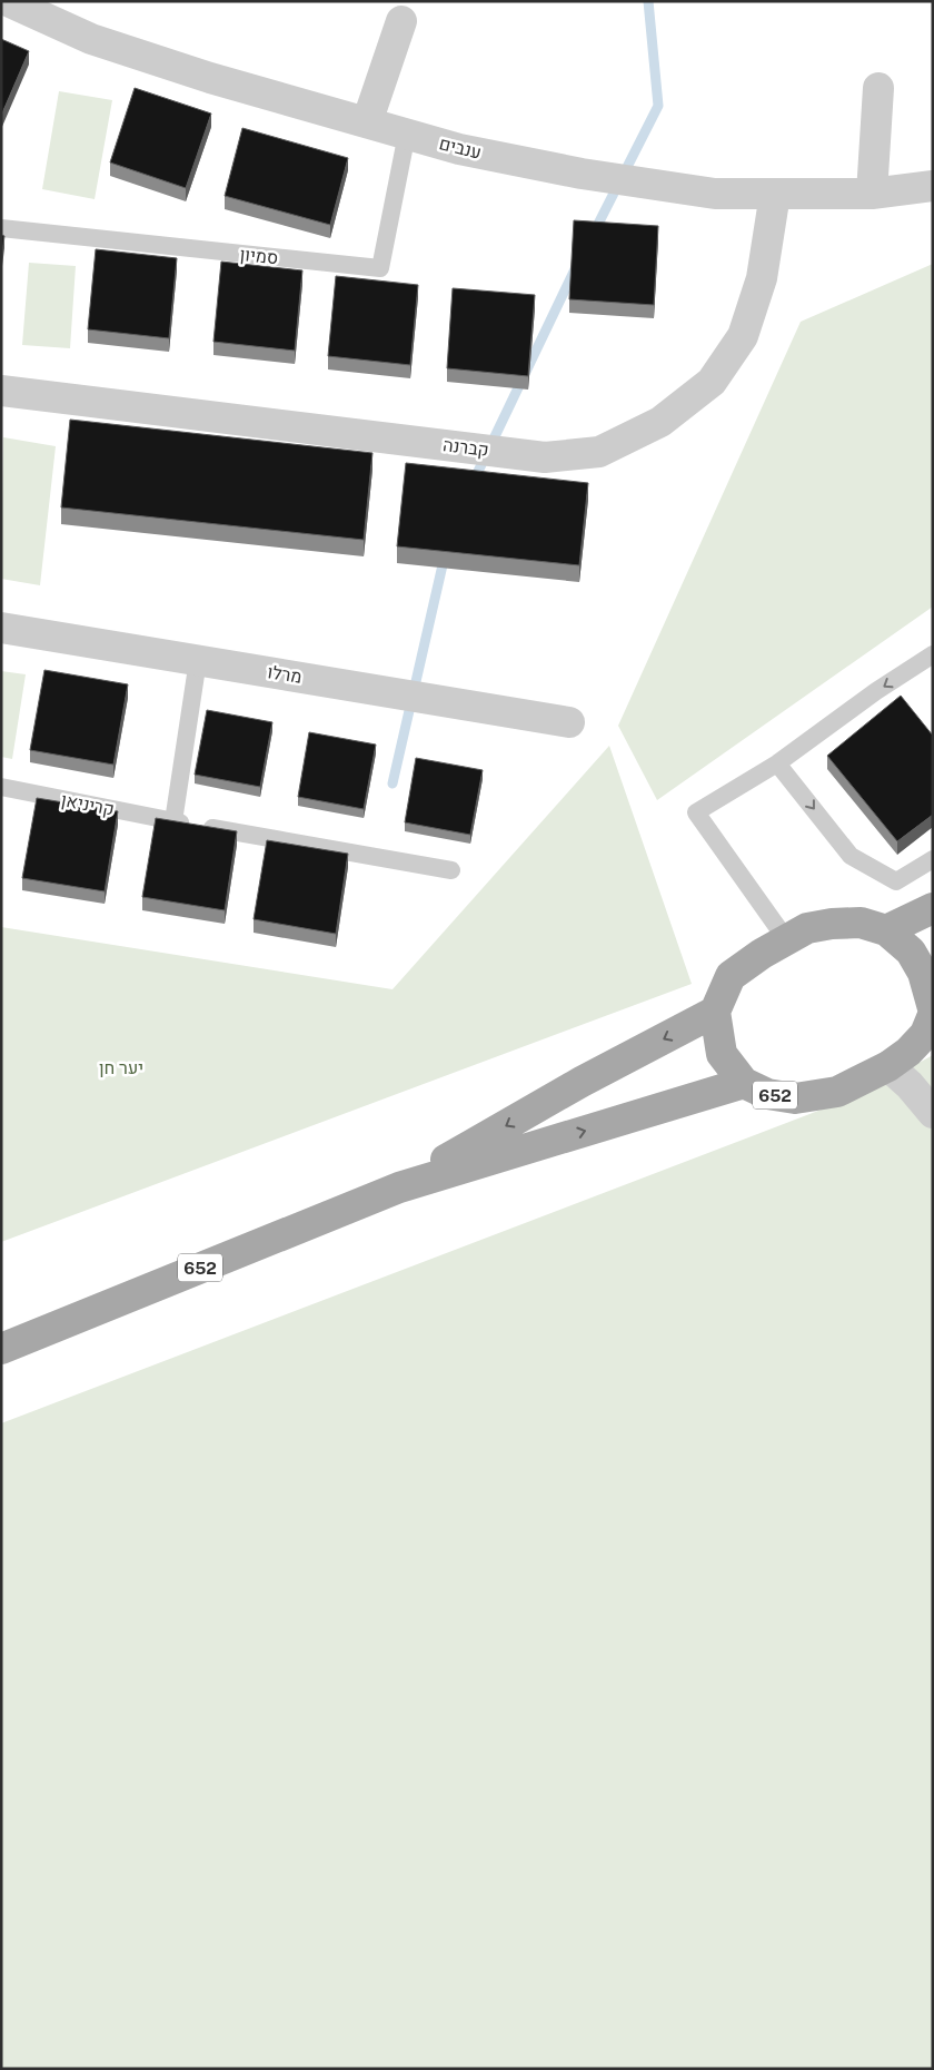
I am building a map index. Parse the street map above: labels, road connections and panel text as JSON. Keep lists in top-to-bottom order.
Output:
{
  "streets": {
    "main road": ["652"],
    "street": ["ענבים", "קברנה", "מרלו"],
    "lane": ["סמיון", "קריניאן"]
  },
  "crossings": [
    ["ענבים", "סמיון"],
    ["ענבים", "קברנה"]
  ],
  "parks": ["יער חן"]
}
